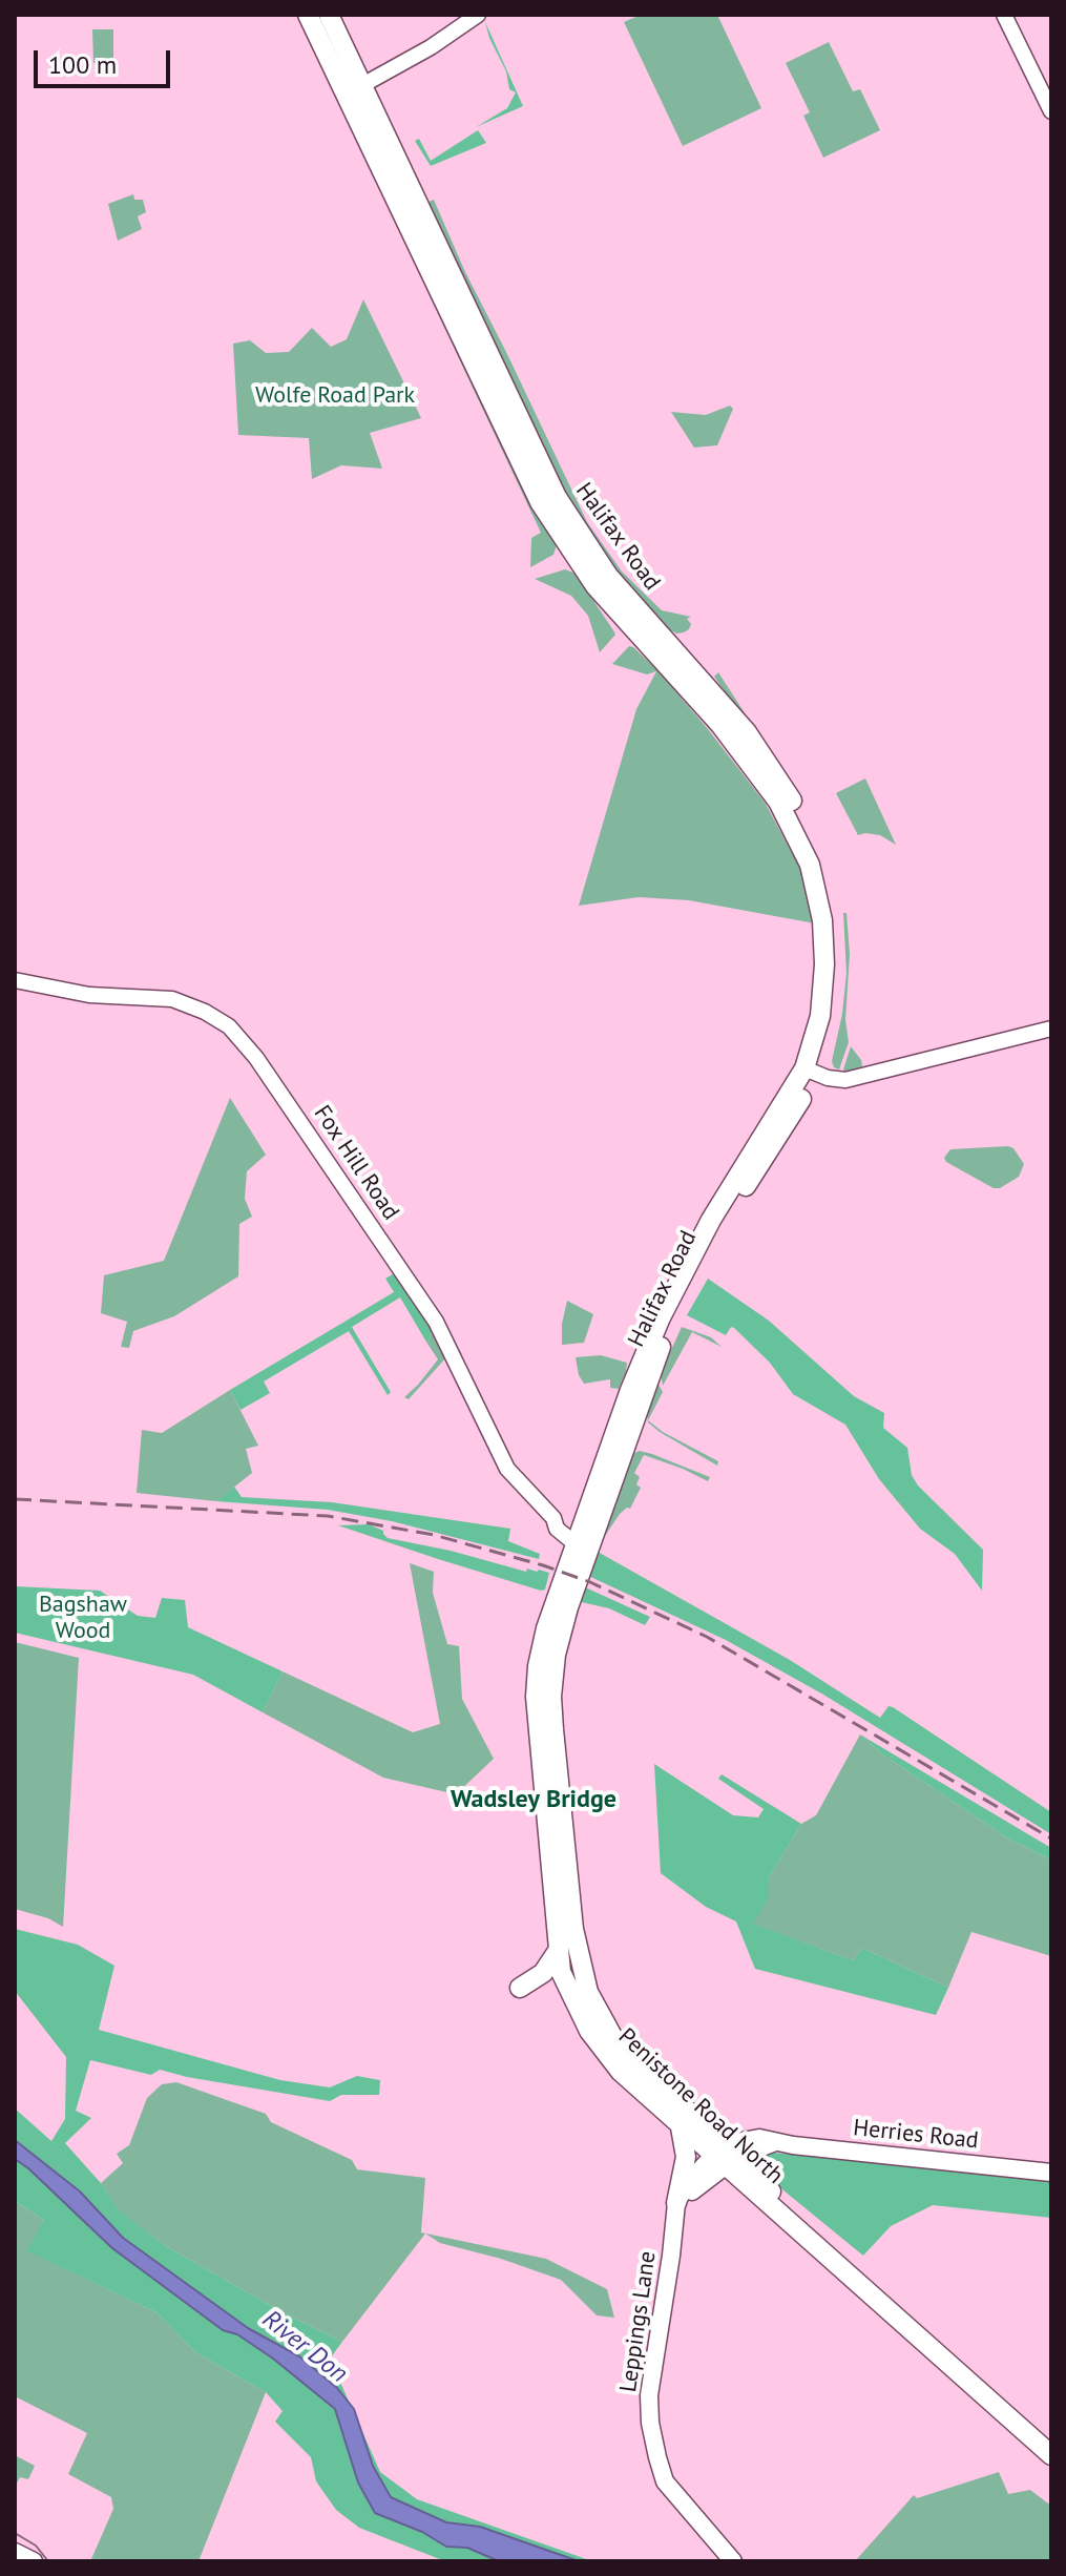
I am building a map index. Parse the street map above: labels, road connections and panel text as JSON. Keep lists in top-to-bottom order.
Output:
{
  "streets": {
    "highway": ["Halifax Road", "Penistone Road North"],
    "main road": ["Herries Road", "Leppings Lane"],
    "street": ["Fox Hill Road"]
  },
  "crossings": [
    ["Halifax Road", "Fox Hill Road"],
    ["Halifax Road", "Penistone Road North"],
    ["Fox Hill Road", "Penistone Road North"],
    ["Penistone Road North", "Herries Road"]
  ],
  "districts": ["Wadsley Bridge"],
  "water": ["River Don"],
  "parks": ["Wolfe Road Park", "Bagshaw Wood"],
  "scale_bar": "100 m"
}
